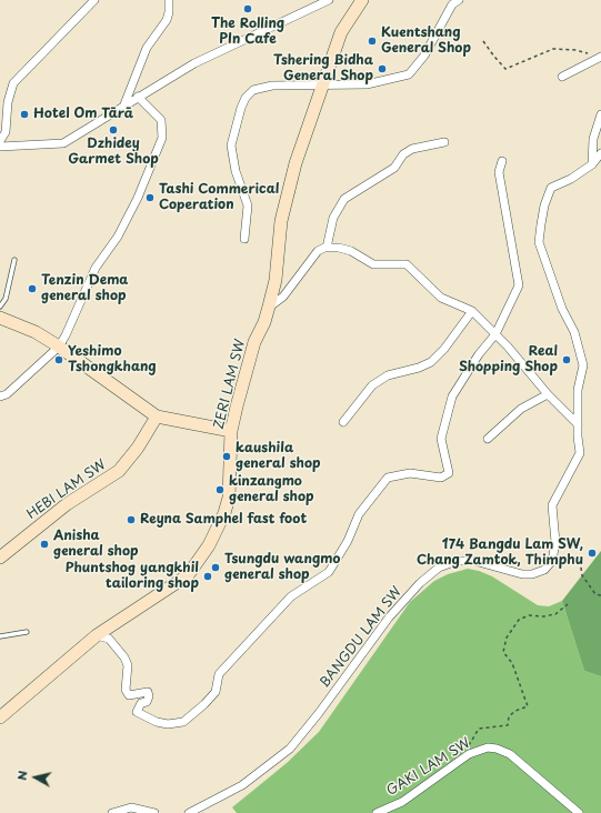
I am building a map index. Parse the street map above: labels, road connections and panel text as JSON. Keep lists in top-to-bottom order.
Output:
{
  "streets": {
    "street": [
      "ZERI LAM SW",
      "HEBI LAM SW",
      "BANGDU LAM SW",
      "GAKI LAM SW"
    ]
  },
  "places": [
    "The Rolling PIn Cafe",
    "Kuentshang General Shop",
    "Tshering Bidha General Shop",
    "Hotel Om Tārā",
    "Dzhidey Garmet Shop",
    "Tashi Commerical Coperation",
    "Tenzin Dema general shop",
    "Yeshimo Tshongkhang",
    "Real Shopping Shop",
    "kaushila general shop",
    "kinzangmo general shop",
    "Reyna Samphel fast foot",
    "Anisha general shop",
    "174 Bangdu Lam SW, Chang Zamtok, Thimphu",
    "Tsungdu wangmo general shop",
    "Phuntshog yangkhil tailoring shop"
  ],
  "north": "left"
}
